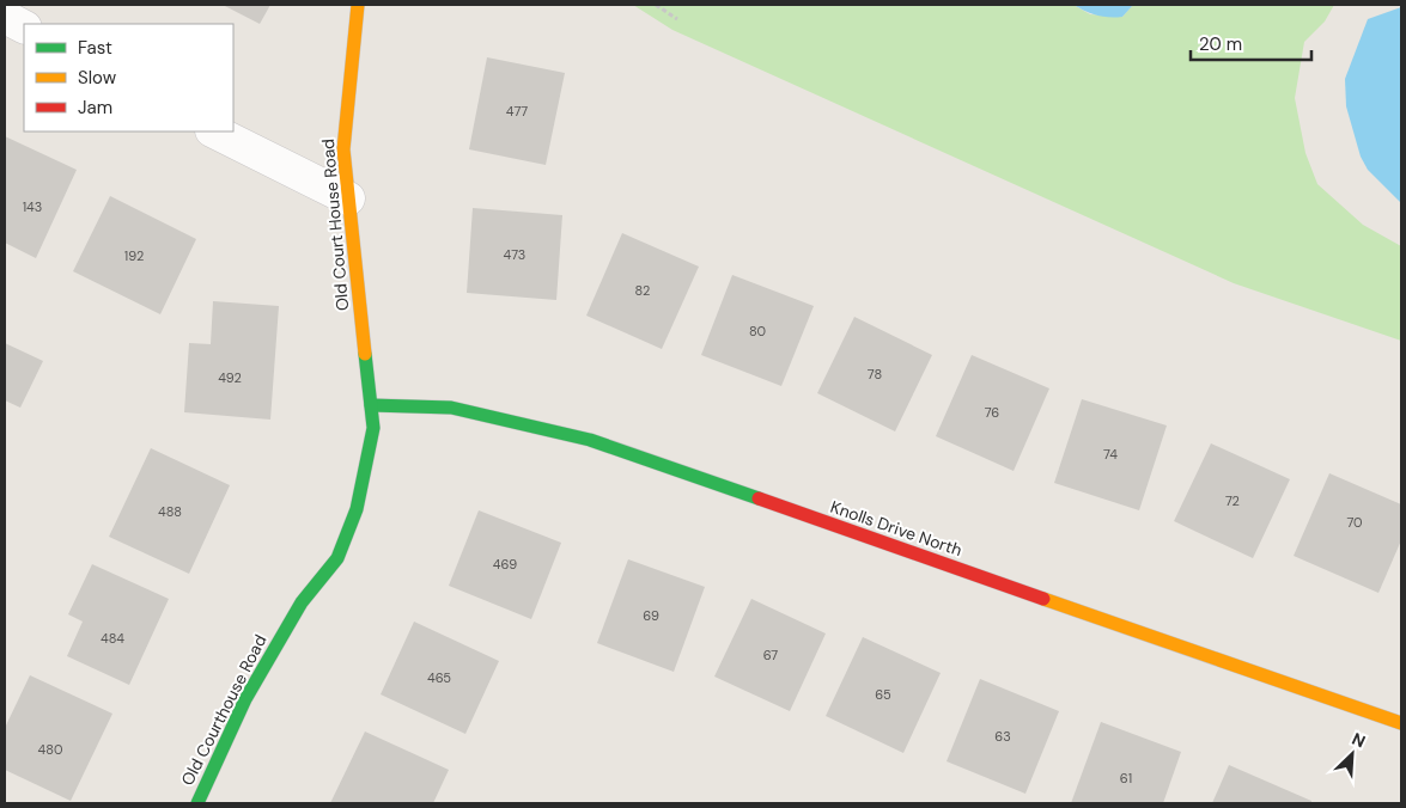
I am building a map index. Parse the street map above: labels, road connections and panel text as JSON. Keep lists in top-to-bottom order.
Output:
{
  "streets": {
    "street": ["Old Court House Road", "Knolls Drive North", "Old Courthouse Road"]
  },
  "crossings": [
    ["Old Court House Road", "Knolls Drive North"],
    ["Old Court House Road", "Old Courthouse Road"],
    ["Knolls Drive North", "Old Courthouse Road"]
  ],
  "house_numbers": [
    "477",
    "143",
    "473",
    "192",
    "82",
    "80",
    "78",
    "492",
    "76",
    "74",
    "72",
    "488",
    "70",
    "469",
    "69",
    "484",
    "67",
    "465",
    "65",
    "63",
    "480",
    "61"
  ],
  "legend": ["Fast", "Slow", "Jam"],
  "scale_bar": "20 m",
  "north": "top right"
}
